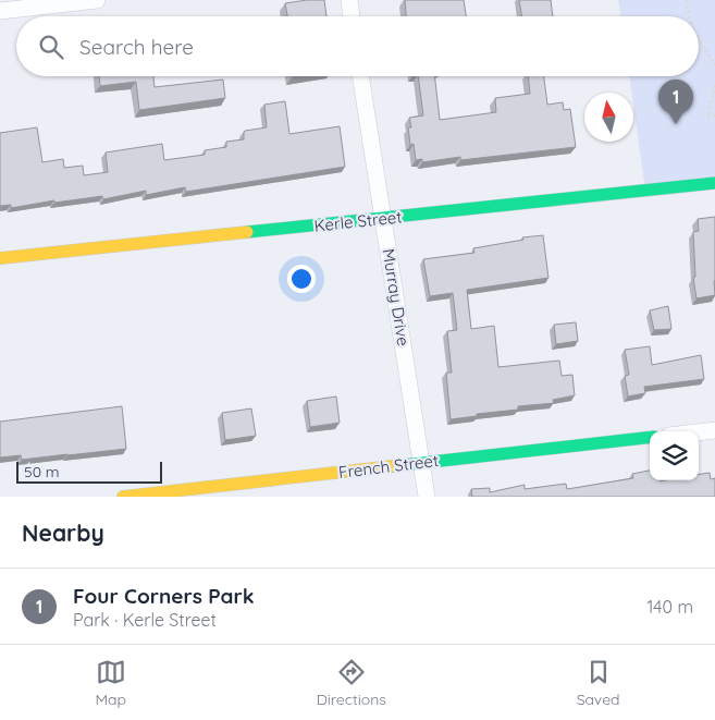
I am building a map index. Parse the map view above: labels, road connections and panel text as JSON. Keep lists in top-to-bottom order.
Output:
{
  "streets": {
    "street": ["Kerle Street", "Murray Drive", "French Street"]
  },
  "crossings": [
    ["Kerle Street", "Murray Drive"],
    ["Murray Drive", "French Street"]
  ],
  "scale_bar": "50 m",
  "north": "top",
  "page": {
    "search": "Search here",
    "pins": "1",
    "scale": "50 m",
    "heading": "Nearby",
    "list": [
      {
        "mark": "1",
        "name": "Four Corners Park",
        "note": "Park · Kerle Street",
        "value": "140 m"
      }
    ],
    "nav": ["Map", "Directions", "Saved"]
  }
}
